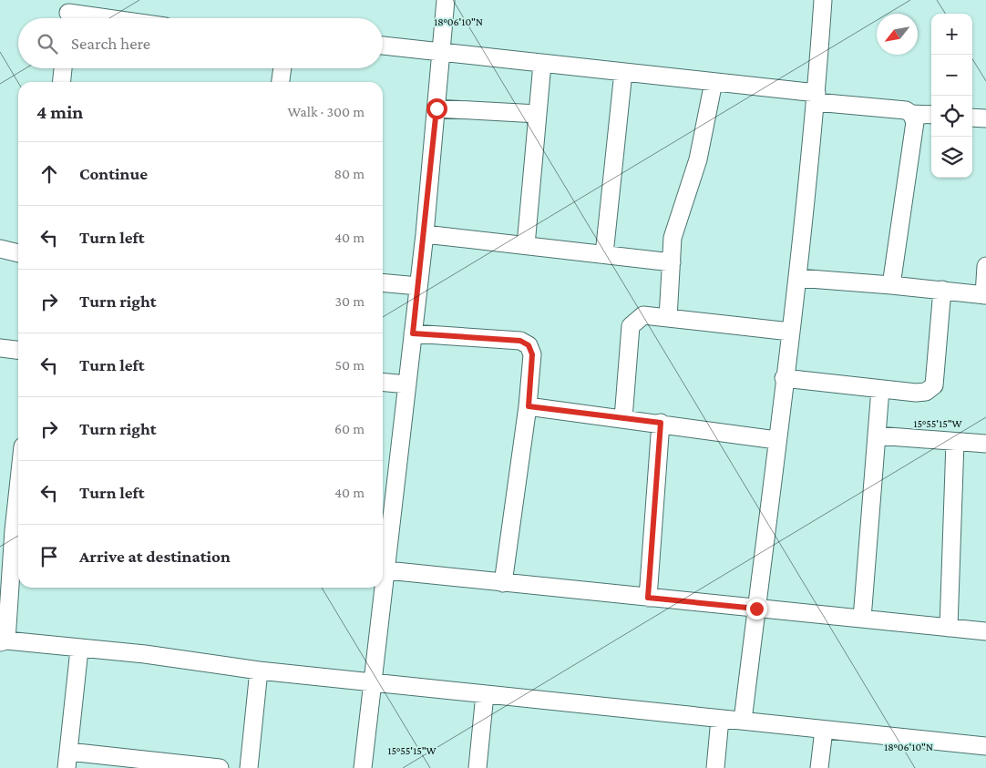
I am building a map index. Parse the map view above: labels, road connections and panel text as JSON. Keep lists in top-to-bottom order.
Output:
{
  "north": "bottom left",
  "page": {
    "map_buttons": ["+", "−"],
    "search": "Search here",
    "heading": ["4 min", "Walk · 300 m"],
    "list": [
      ["Continue", "80 m"],
      ["Turn left", "40 m"],
      ["Turn right", "30 m"],
      ["Turn left", "50 m"],
      ["Turn right", "60 m"],
      ["Turn left", "40 m"],
      "Arrive at destination"
    ]
  },
  "coordinates": ["18°06'10\"N", "15°55'15\"W"]
}
